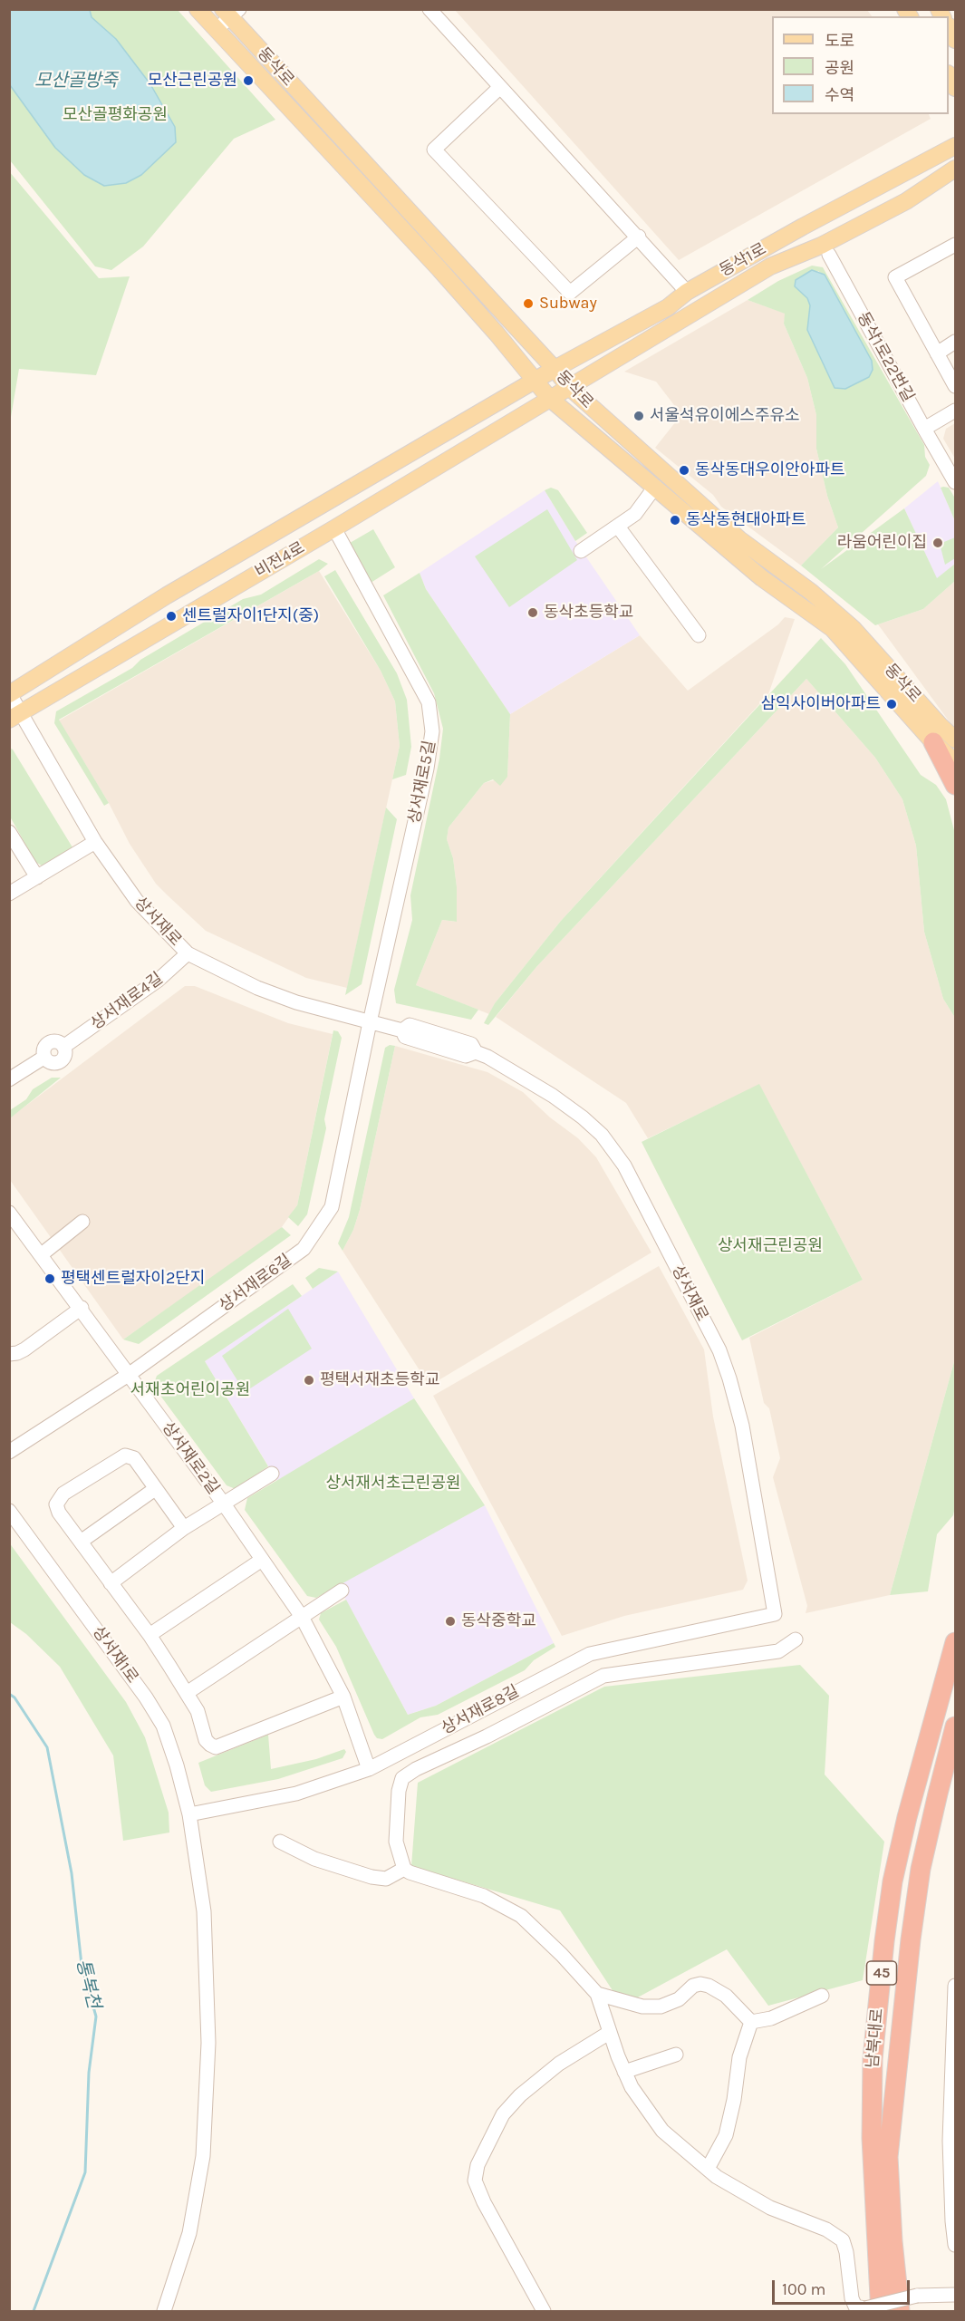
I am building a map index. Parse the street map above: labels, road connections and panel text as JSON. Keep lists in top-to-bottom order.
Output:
{
  "streets": {
    "highway": ["45", "남북대로"],
    "main road": ["동삭로", "동삭1로", "비전4로"],
    "street": [
      "동삭1로22번길",
      "상서재로5길",
      "상서재로",
      "상서재로4길",
      "상서재로6길",
      "상서재로2길",
      "상서재1로",
      "상서재로8길"
    ]
  },
  "crossings": [
    ["동삭로", "동삭1로"],
    ["동삭로", "비전4로"],
    ["동삭1로", "비전4로"],
    ["비전4로", "상서재로5길"],
    ["비전4로", "상서재로"],
    ["상서재로5길", "상서재로"],
    ["상서재로5길", "상서재로6길"],
    ["상서재로", "상서재로4길"],
    ["상서재로", "상서재로6길"],
    ["상서재로", "상서재로8길"],
    ["상서재로6길", "상서재로2길"],
    ["상서재로2길", "상서재로8길"],
    ["상서재1로", "상서재로8길"]
  ],
  "water": ["모산골방죽", "통복천"],
  "parks": [
    "모산골평화공원",
    "상서재근린공원",
    "서재초어린이공원",
    "상서재서초근린공원"
  ],
  "places": [
    "모산근린공원",
    "Subway",
    "서울석유이에스주유소",
    "동삭동대우이안아파트",
    "동삭동현대아파트",
    "라움어린이집",
    "동삭초등학교",
    "센트럴자이1단지(중)",
    "삼익사이버아파트",
    "평택센트럴자이2단지",
    "평택서재초등학교",
    "동삭중학교"
  ],
  "legend": ["도로", "공원", "수역"],
  "scale_bar": "100 m"
}
